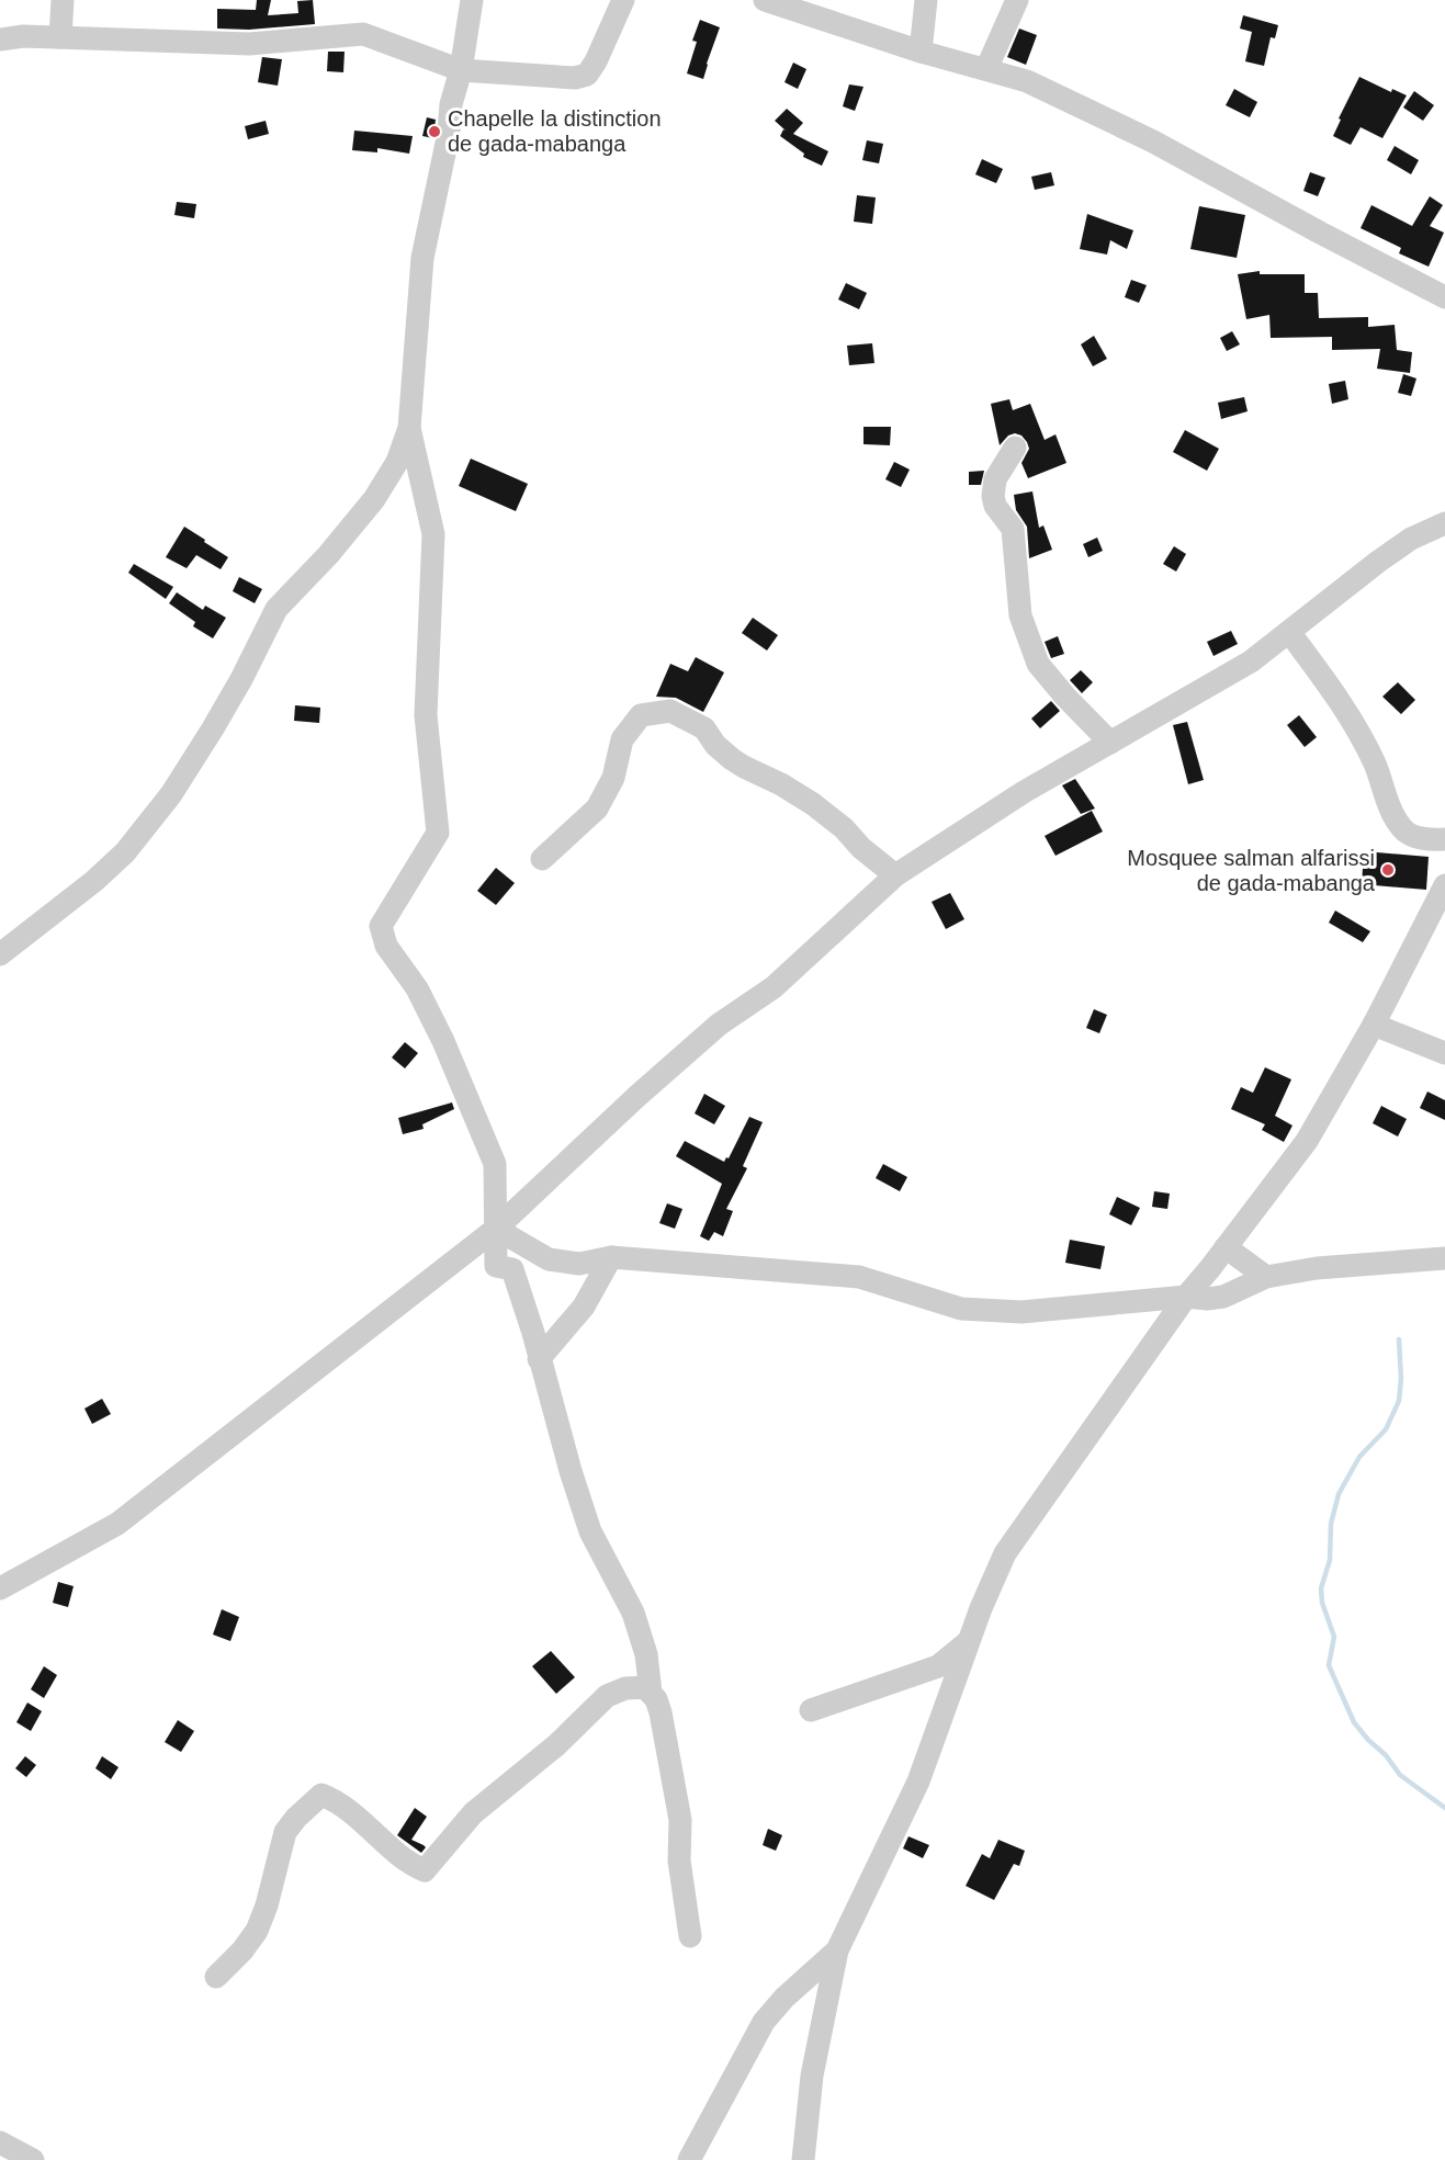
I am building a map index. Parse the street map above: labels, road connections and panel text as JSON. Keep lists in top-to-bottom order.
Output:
{
  "places": ["Chapelle la distinction de gada-mabanga", "Mosquee salman alfarissi de gada-mabanga"]
}
